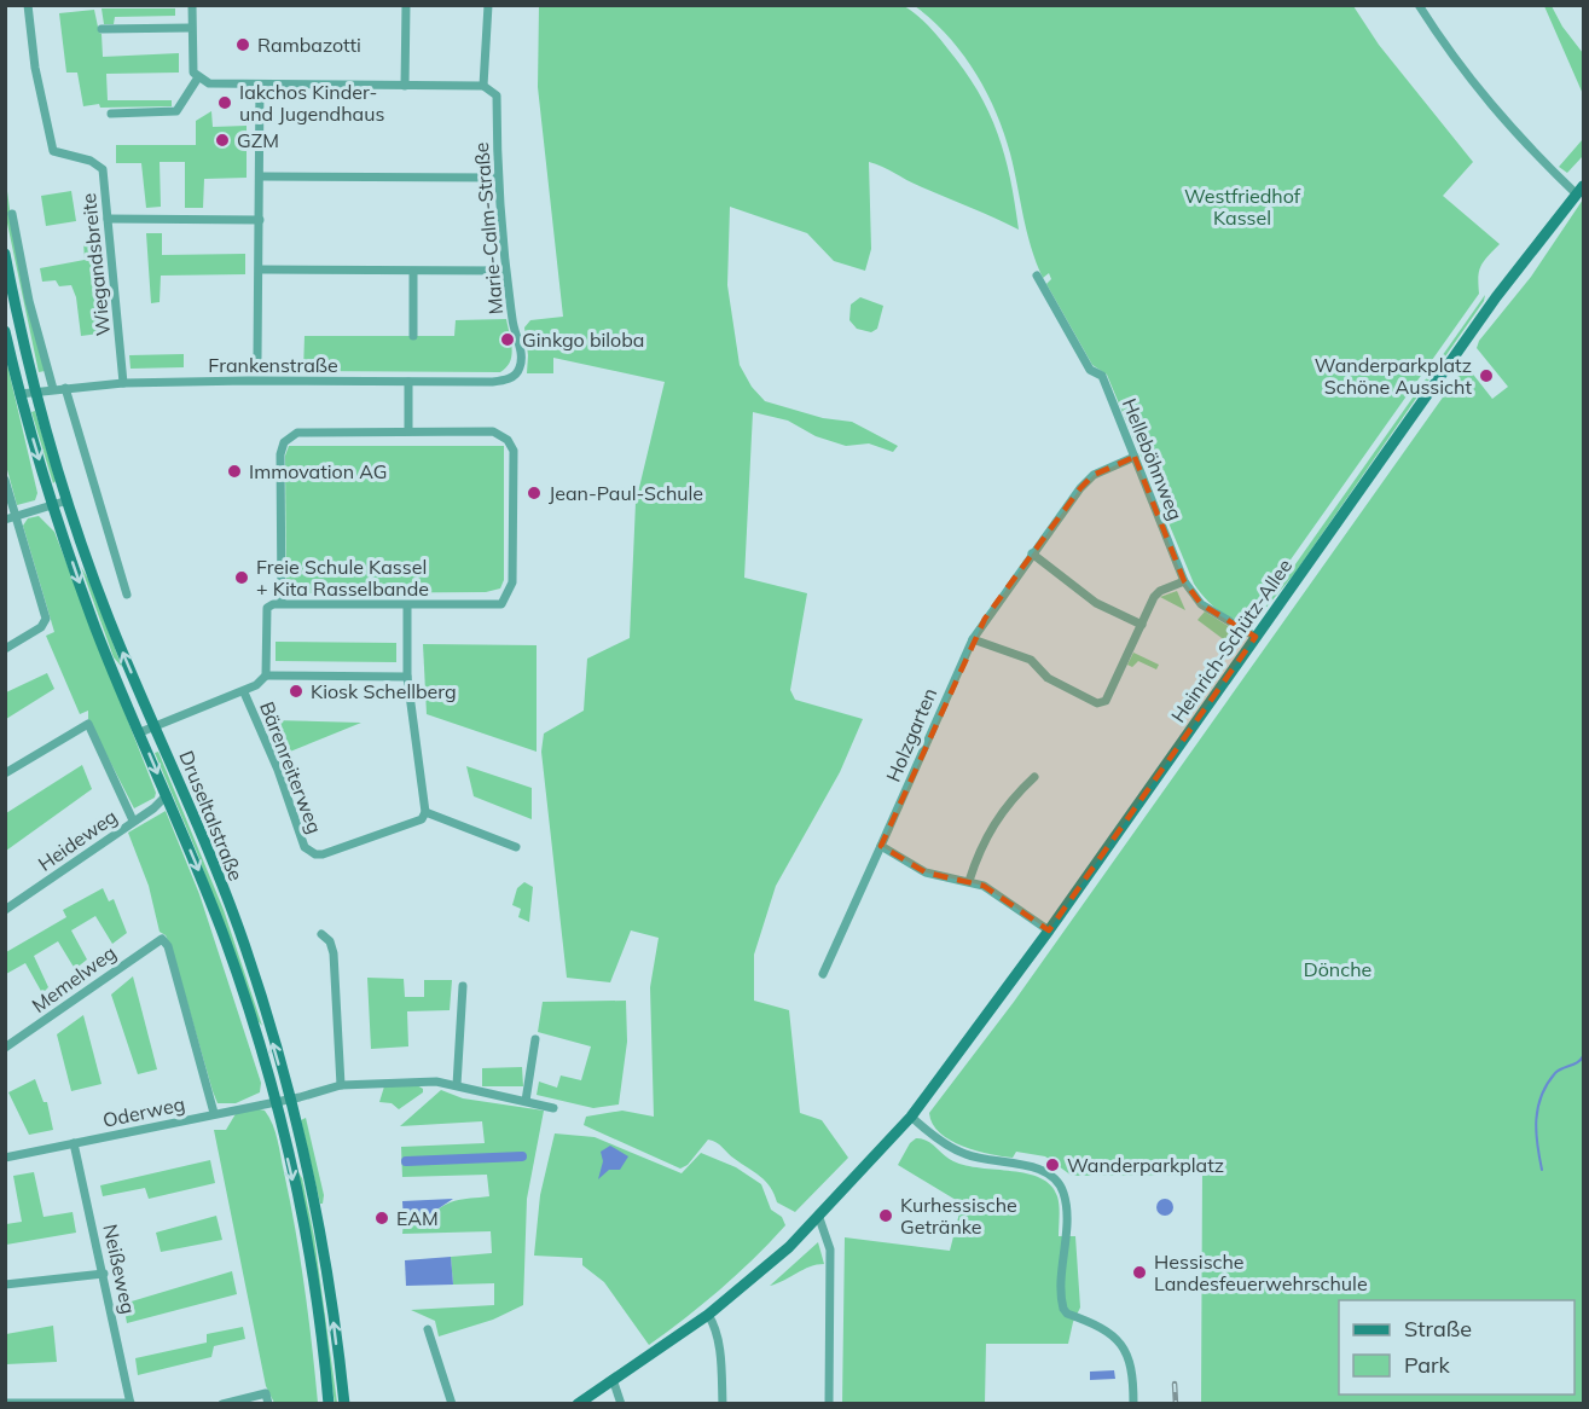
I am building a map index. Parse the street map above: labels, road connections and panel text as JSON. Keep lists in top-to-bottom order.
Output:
{
  "streets": {
    "main road": ["Heinrich-Schütz-Allee", "Druseltalstraße"],
    "street": [
      "Marie-Calm-Straße",
      "Wiegandsbreite",
      "Frankenstraße",
      "Helleböhnweg",
      "Holzgarten",
      "Bärenreiterweg",
      "Heideweg",
      "Memelweg",
      "Oderweg",
      "Neißeweg"
    ]
  },
  "crossings": [
    ["Marie-Calm-Straße", "Frankenstraße"],
    ["Wiegandsbreite", "Frankenstraße"],
    ["Frankenstraße", "Druseltalstraße"],
    ["Helleböhnweg", "Heinrich-Schütz-Allee"],
    ["Helleböhnweg", "Holzgarten"],
    ["Druseltalstraße", "Heideweg"],
    ["Druseltalstraße", "Oderweg"],
    ["Memelweg", "Oderweg"],
    ["Oderweg", "Neißeweg"]
  ],
  "parks": ["Westfriedhof Kassel", "Dönche"],
  "places": [
    "Rambazotti",
    "Iakchos Kinder- und Jugendhaus",
    "GZM",
    "Ginkgo biloba",
    "Wanderparkplatz Schöne Aussicht",
    "Immovation AG",
    "Jean-Paul-Schule",
    "Freie Schule Kassel + Kita Rasselbande",
    "Kiosk Schellberg",
    "Wanderparkplatz",
    "Kurhessische Getränke",
    "EAM",
    "Hessische Landesfeuerwehrschule"
  ],
  "legend": ["Straße", "Park"]
}
